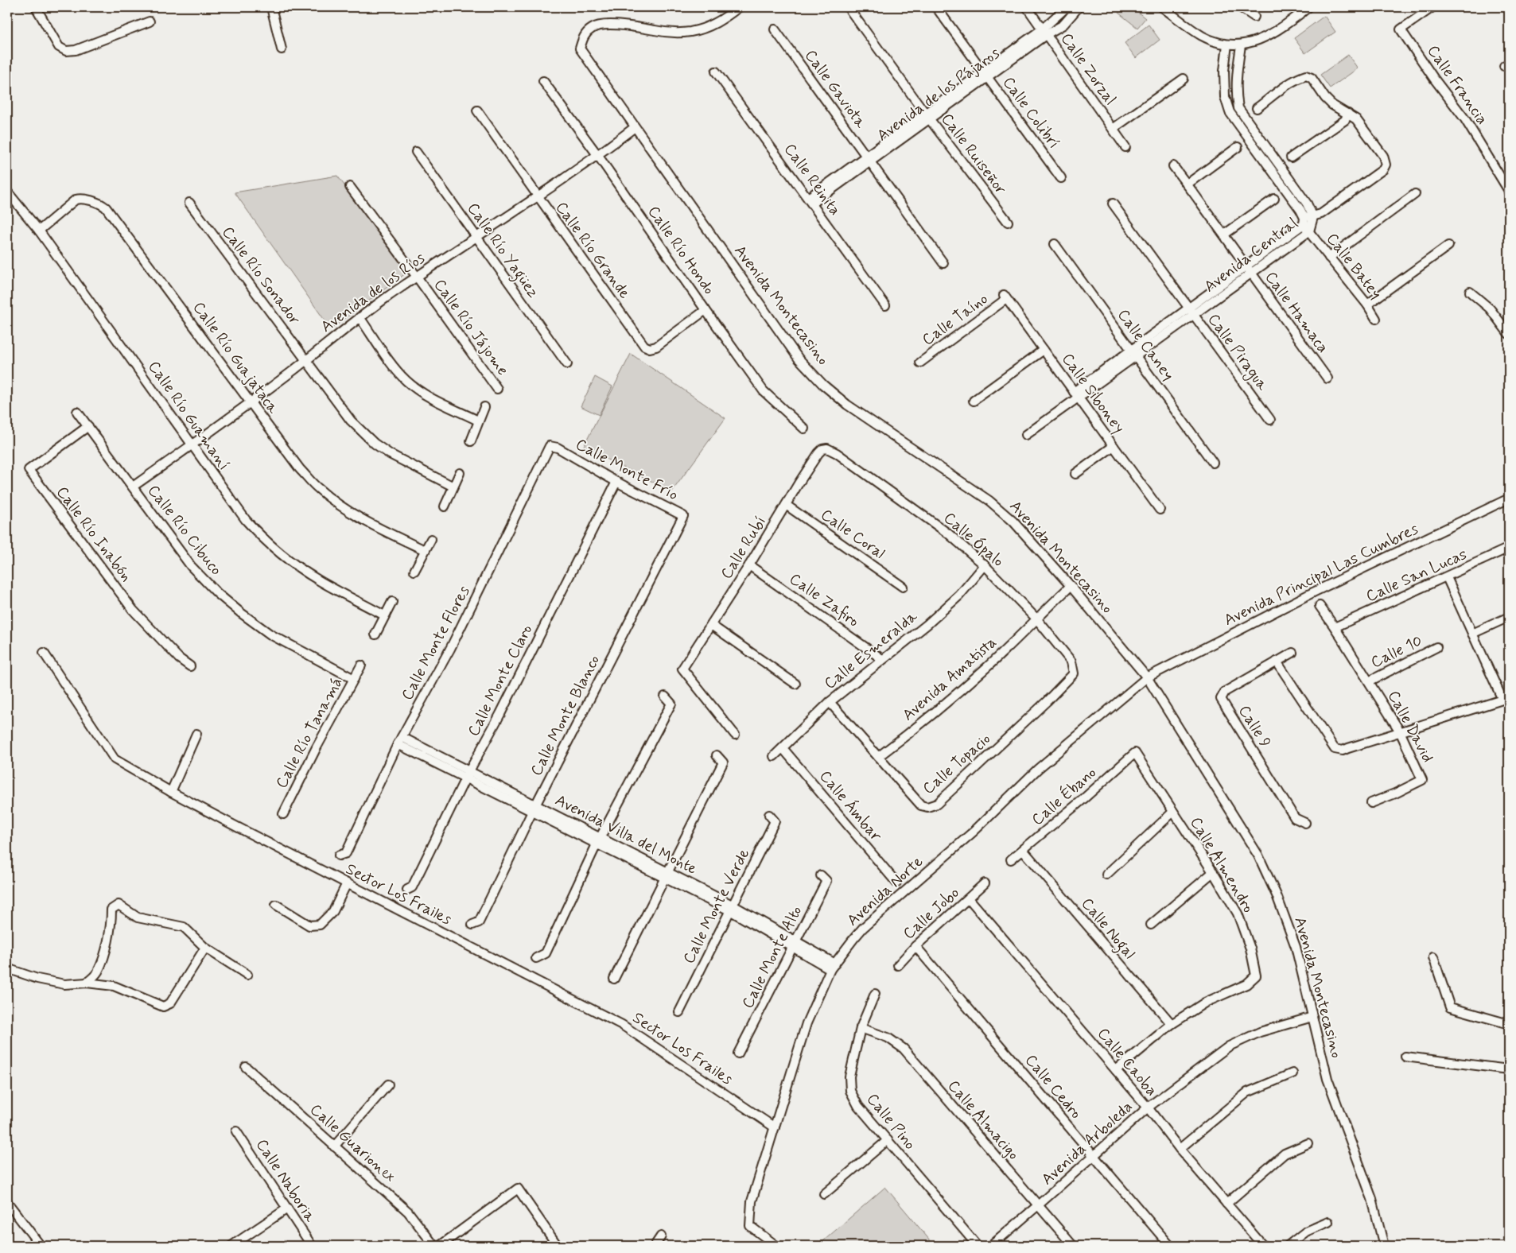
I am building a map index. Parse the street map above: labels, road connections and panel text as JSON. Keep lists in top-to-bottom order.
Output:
{
  "streets": {
    "street": [
      "Calle Zorzal",
      "Calle Francia",
      "Calle Gaviota",
      "Avenida de los Pájaros",
      "Calle Colibrí",
      "Calle Ruiseñor",
      "Calle Reinita",
      "Calle Río Yagüez",
      "Calle Río Grande",
      "Calle Río Hondo",
      "Avenida Central",
      "Calle Batey",
      "Calle Río Sonador",
      "Avenida de los Ríos",
      "Avenida Montecasino",
      "Calle Hamaca",
      "Calle Taíno",
      "Calle Río Jájome",
      "Calle Caney",
      "Calle Piragua",
      "Calle Río Guajataca",
      "Calle Siboney",
      "Calle Río Guamaní",
      "Calle Monte Frío",
      "Calle Río Cibuco",
      "Calle Río Inabón",
      "Calle Coral",
      "Calle Ópalo",
      "Calle Rubí",
      "Avenida Principal Las Cumbres",
      "Calle San Lucas",
      "Calle Zafiro",
      "Calle Monte Flores",
      "Calle Esmeralda",
      "Calle 10",
      "Avenida Amatista",
      "Calle Monte Claro",
      "Calle Monte Blanco",
      "Calle 9",
      "Calle David",
      "Calle Río Tanamá",
      "Calle Topacio",
      "Calle Ébano",
      "Calle Ámbar",
      "Avenida Villa del Monte",
      "Calle Almendro",
      "Avenida Norte",
      "Sector Los Frailes",
      "Calle Monte Verde",
      "Calle Jobo",
      "Calle Nogal",
      "Calle Monte Alto",
      "Calle Caoba",
      "Calle Cedro",
      "Calle Almacigo",
      "Calle Pino",
      "Calle Guarionex",
      "Avenida Arboleda",
      "Calle Naboria"
    ]
  },
  "crossings": [
    ["Calle Zorzal", "Avenida de los Pájaros"],
    ["Calle Gaviota", "Avenida de los Pájaros"],
    ["Avenida de los Pájaros", "Calle Colibrí"],
    ["Avenida de los Pájaros", "Calle Ruiseñor"],
    ["Avenida de los Pájaros", "Calle Reinita"],
    ["Calle Río Yagüez", "Avenida de los Ríos"],
    ["Calle Río Grande", "Calle Río Hondo"],
    ["Calle Río Grande", "Avenida de los Ríos"],
    ["Calle Río Hondo", "Avenida de los Ríos"],
    ["Avenida Central", "Calle Batey"],
    ["Avenida Central", "Calle Hamaca"],
    ["Avenida Central", "Calle Caney"],
    ["Avenida Central", "Calle Piragua"],
    ["Avenida Central", "Calle Siboney"],
    ["Calle Río Sonador", "Avenida de los Ríos"],
    ["Avenida de los Ríos", "Avenida Montecasino"],
    ["Avenida de los Ríos", "Calle Río Jájome"],
    ["Avenida de los Ríos", "Calle Río Guajataca"],
    ["Avenida de los Ríos", "Calle Río Guamaní"],
    ["Avenida de los Ríos", "Calle Río Cibuco"],
    ["Avenida Montecasino", "Avenida Principal Las Cumbres"],
    ["Avenida Montecasino", "Avenida Amatista"],
    ["Avenida Montecasino", "Avenida Norte"],
    ["Avenida Montecasino", "Avenida Arboleda"],
    ["Calle Taíno", "Calle Siboney"],
    ["Calle Río Guajataca", "Calle Río Guamaní"],
    ["Calle Monte Frío", "Calle Monte Flores"],
    ["Calle Monte Frío", "Calle Monte Claro"],
    ["Calle Monte Frío", "Calle Monte Blanco"],
    ["Calle Río Cibuco", "Calle Río Inabón"],
    ["Calle Río Cibuco", "Calle Río Tanamá"],
    ["Calle Coral", "Calle Rubí"],
    ["Calle Ópalo", "Calle Rubí"],
    ["Calle Ópalo", "Calle Esmeralda"],
    ["Calle Ópalo", "Avenida Amatista"],
    ["Calle Ópalo", "Calle Topacio"],
    ["Calle Rubí", "Calle Zafiro"],
    ["Avenida Principal Las Cumbres", "Avenida Norte"],
    ["Calle San Lucas", "Calle David"],
    ["Calle Zafiro", "Calle Esmeralda"],
    ["Calle Monte Flores", "Avenida Villa del Monte"],
    ["Calle Esmeralda", "Calle Topacio"],
    ["Calle Esmeralda", "Calle Ámbar"],
    ["Calle 10", "Calle David"],
    ["Avenida Amatista", "Calle Topacio"],
    ["Calle Monte Claro", "Avenida Villa del Monte"],
    ["Calle Monte Blanco", "Avenida Villa del Monte"],
    ["Calle Ébano", "Calle Almendro"],
    ["Calle Ébano", "Calle Nogal"],
    ["Avenida Villa del Monte", "Avenida Norte"],
    ["Avenida Villa del Monte", "Calle Monte Verde"],
    ["Avenida Villa del Monte", "Calle Monte Alto"],
    ["Calle Almendro", "Calle Nogal"],
    ["Calle Almendro", "Calle Caoba"],
    ["Avenida Norte", "Sector Los Frailes"],
    ["Calle Jobo", "Calle Caoba"],
    ["Calle Jobo", "Calle Cedro"],
    ["Calle Caoba", "Avenida Arboleda"],
    ["Calle Cedro", "Avenida Arboleda"],
    ["Calle Almacigo", "Calle Pino"],
    ["Calle Almacigo", "Avenida Arboleda"]
  ]
}
